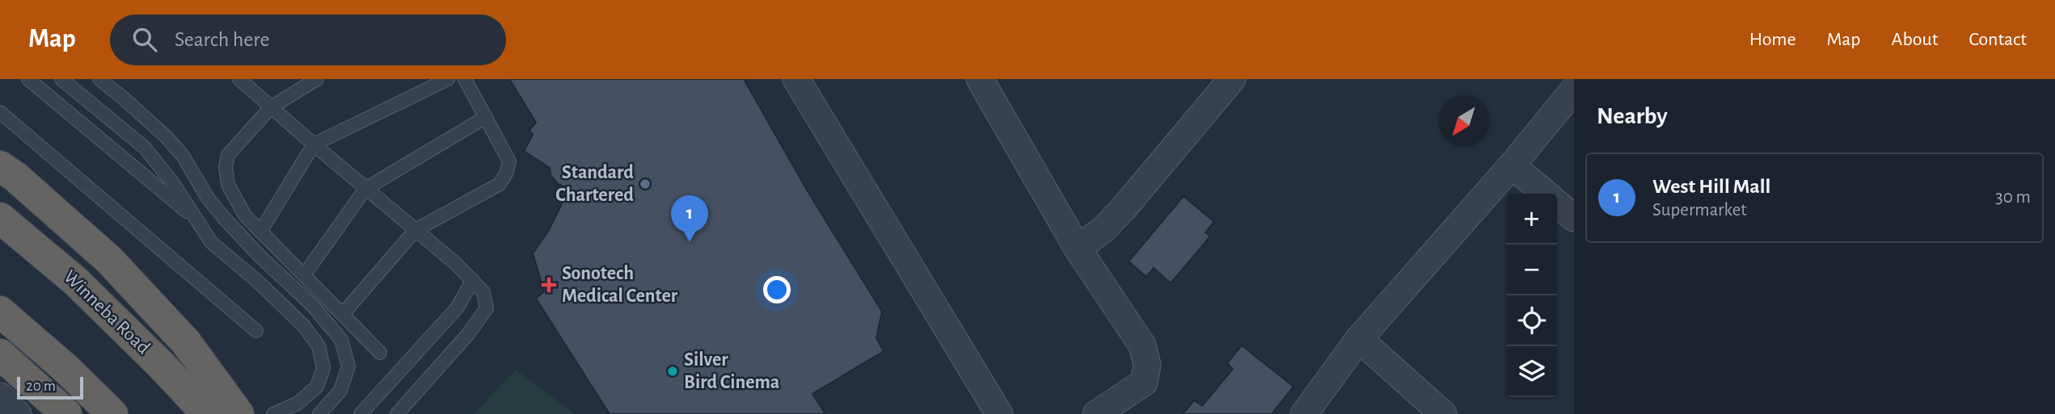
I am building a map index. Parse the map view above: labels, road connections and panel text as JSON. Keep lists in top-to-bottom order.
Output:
{
  "streets": {
    "highway": ["Winneba Road"]
  },
  "places": {
    "other": ["Standard Chartered", "Silver Bird Cinema"],
    "health": ["Sonotech Medical Center"]
  },
  "scale_bar": "20 m",
  "north": "bottom left",
  "page": {
    "header": "Map",
    "search": "Search here",
    "nav": [
      "Home",
      "Map",
      "About",
      "Contact"
    ],
    "heading": "Nearby",
    "list": [
      {
        "mark": "1",
        "name": "West Hill Mall",
        "note": "Supermarket",
        "value": "30 m"
      }
    ],
    "map_buttons": ["+", "−"],
    "pins": "1",
    "scale": "20 m"
  }
}
